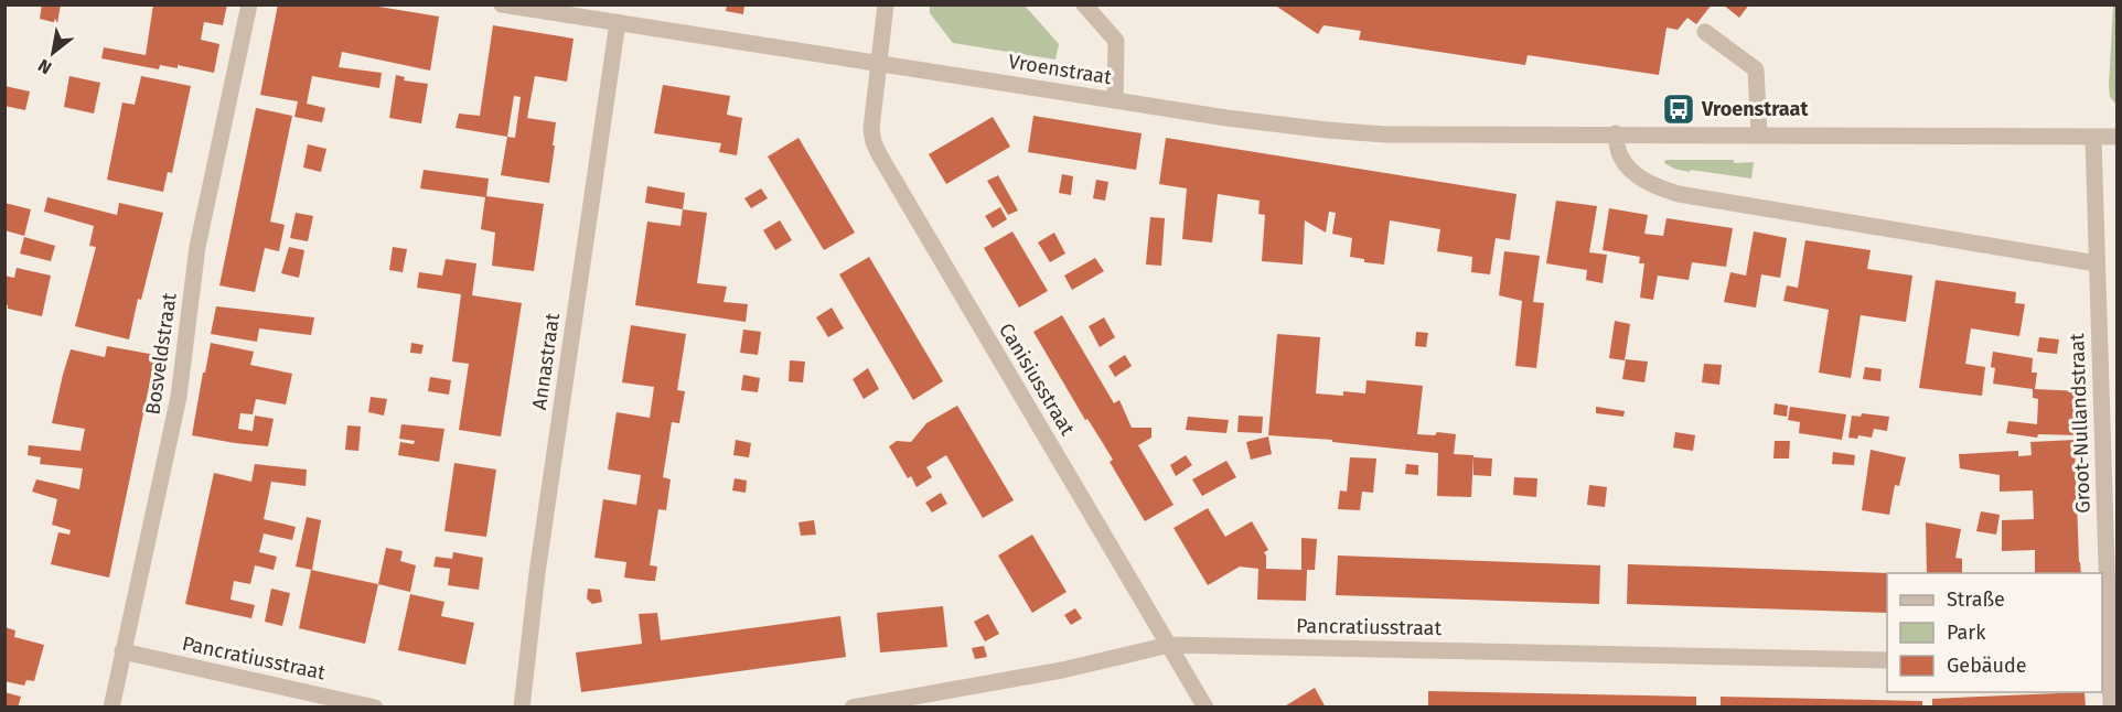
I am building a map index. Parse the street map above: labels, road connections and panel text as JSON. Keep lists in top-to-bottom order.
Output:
{
  "streets": {
    "street": [
      "Vroenstraat",
      "Bosveldstraat",
      "Annastraat",
      "Canisiusstraat",
      "Groot-Nullandstraat",
      "Pancratiusstraat"
    ]
  },
  "crossings": [
    ["Vroenstraat", "Annastraat"],
    ["Vroenstraat", "Canisiusstraat"],
    ["Vroenstraat", "Groot-Nullandstraat"],
    ["Bosveldstraat", "Pancratiusstraat"],
    ["Canisiusstraat", "Pancratiusstraat"]
  ],
  "places": {
    "bus stop": ["Vroenstraat"]
  },
  "legend": ["Straße", "Park", "Gebäude"],
  "north": "bottom left"
}
